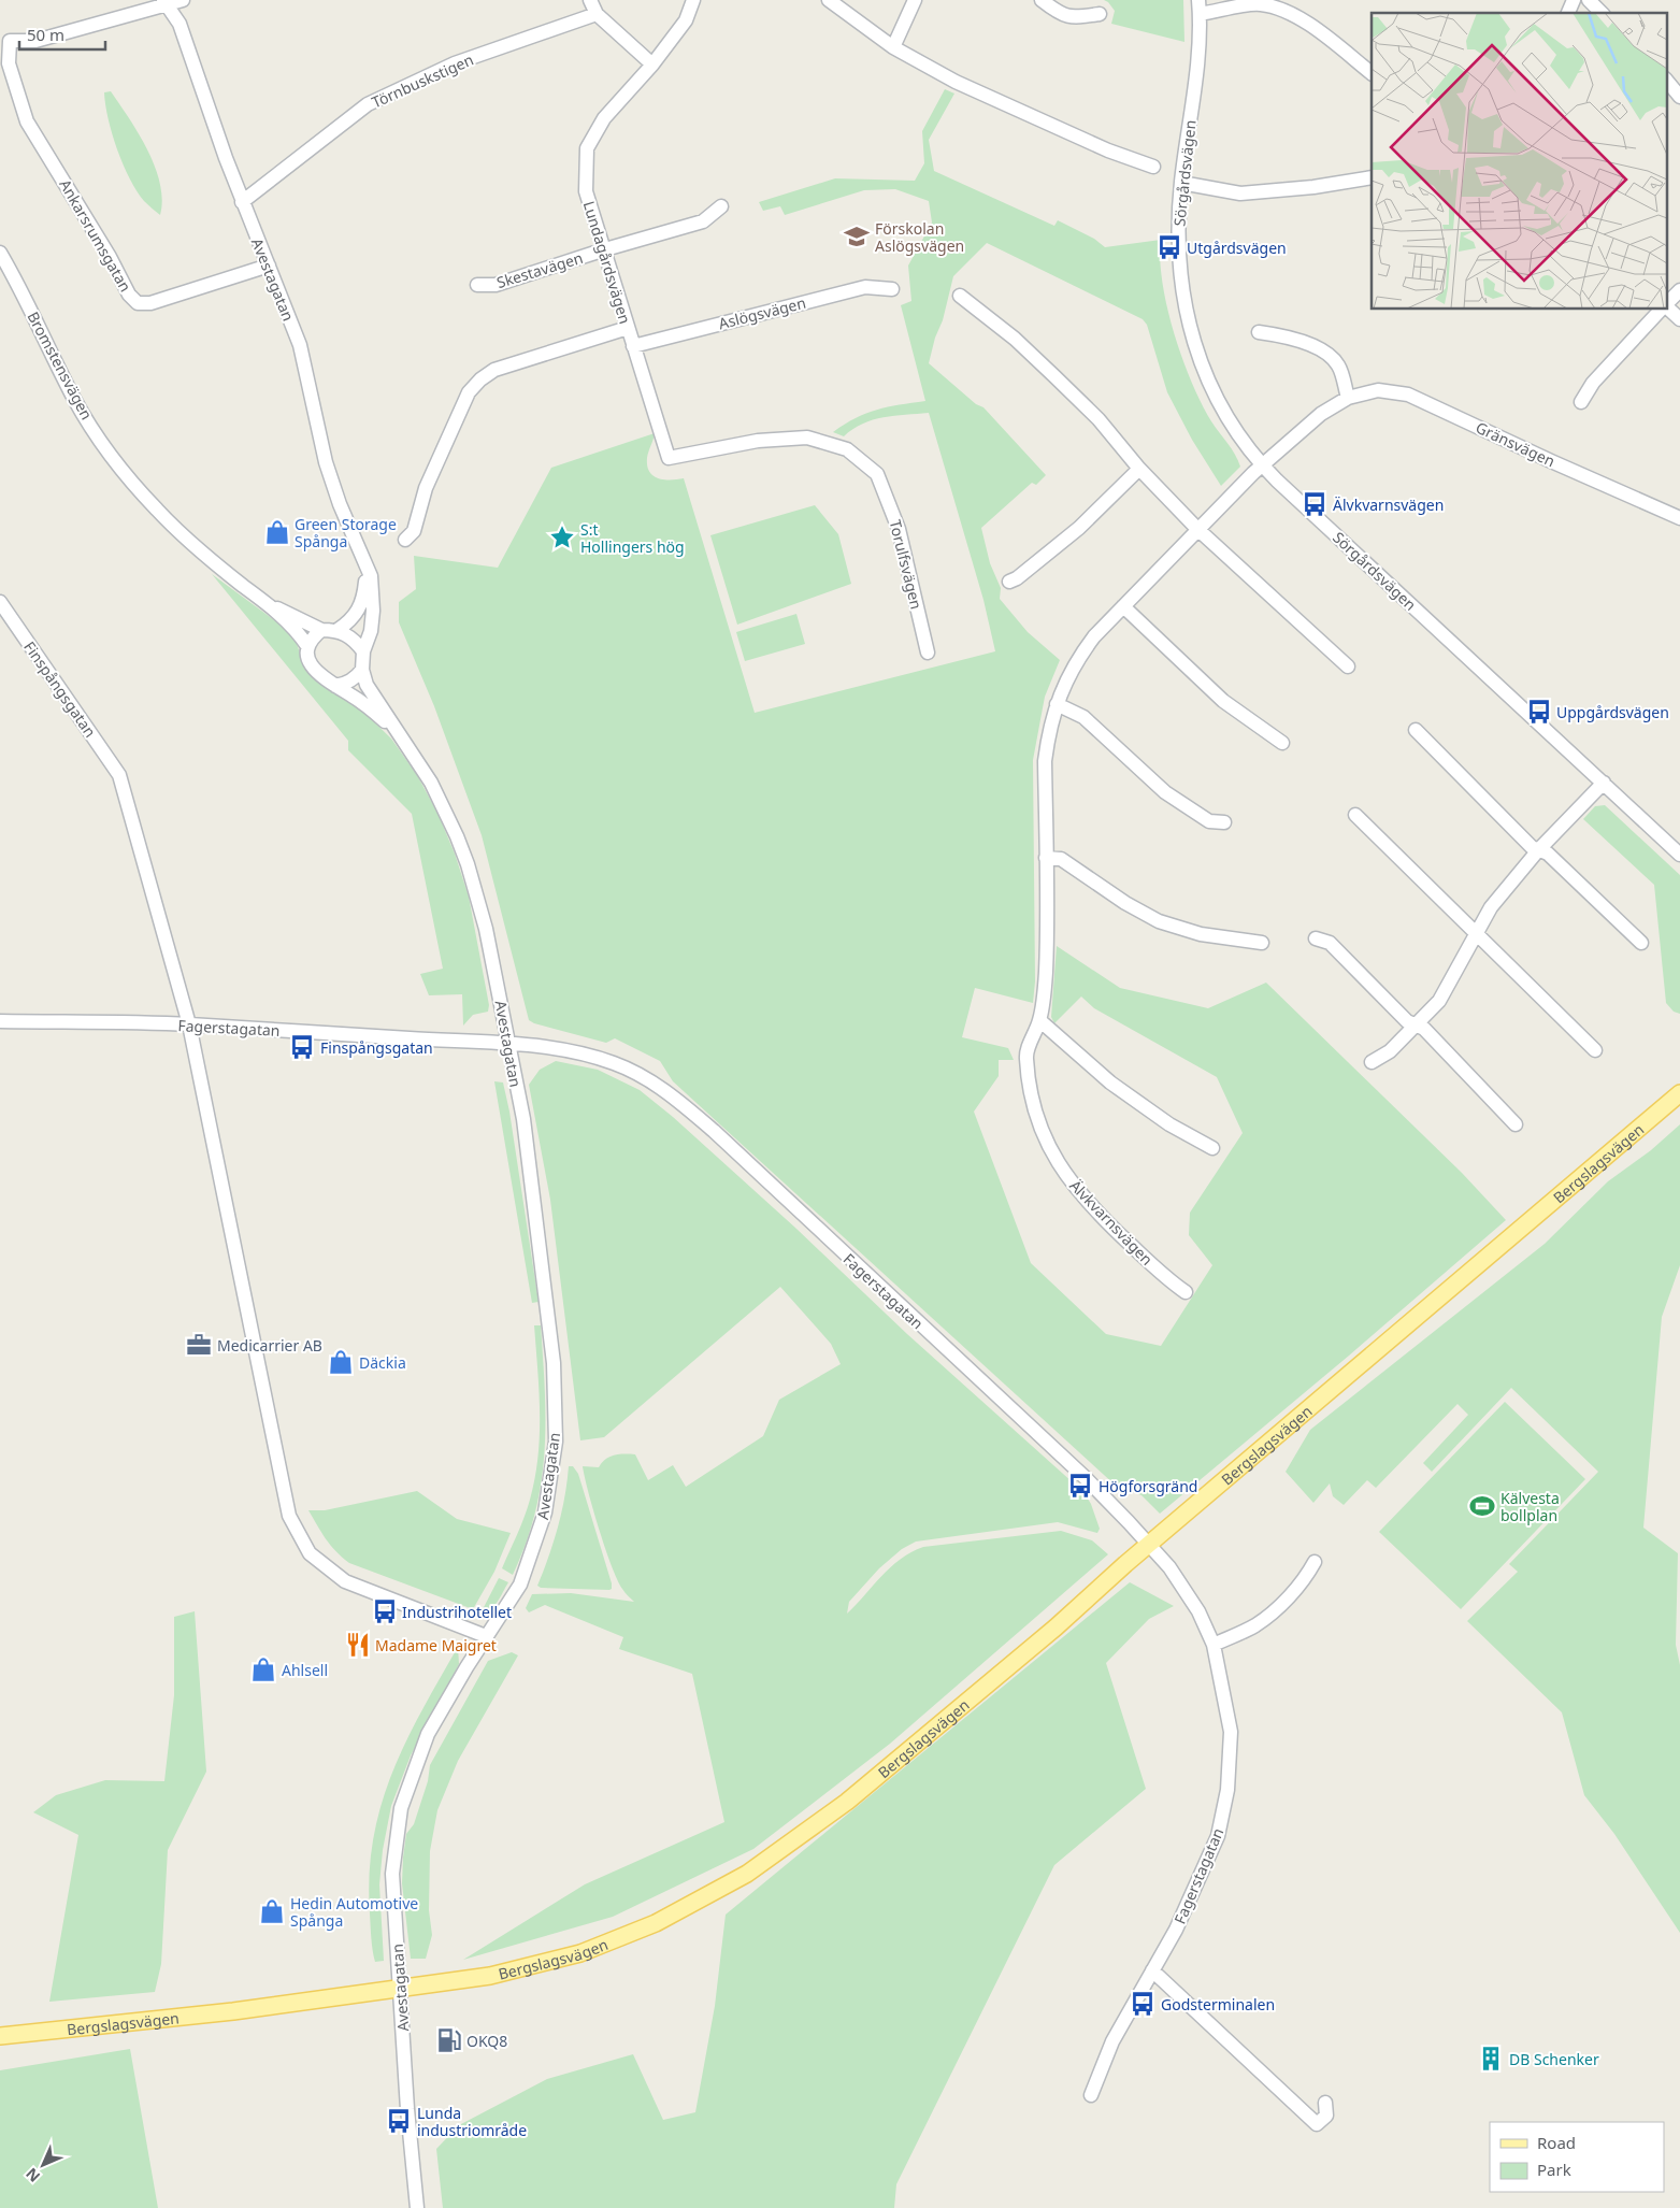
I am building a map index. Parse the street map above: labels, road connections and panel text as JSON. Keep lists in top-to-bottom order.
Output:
{
  "streets": {
    "main road": ["Bergslagsvägen"],
    "street": [
      "Törnbuskstigen",
      "Sörgårdsvägen",
      "Ankarsrumsgatan",
      "Lundagårdsvägen",
      "Skestavägen",
      "Avestagatan",
      "Aslögsvägen",
      "Bromstensvägen",
      "Gränsvägen",
      "Torulfsvägen",
      "Finspångsgatan",
      "Fagerstagatan",
      "Älvkvarnsvägen"
    ]
  },
  "crossings": [
    ["Törnbuskstigen", "Avestagatan"],
    ["Sörgårdsvägen", "Gränsvägen"],
    ["Sörgårdsvägen", "Älvkvarnsvägen"],
    ["Ankarsrumsgatan", "Avestagatan"],
    ["Lundagårdsvägen", "Skestavägen"],
    ["Lundagårdsvägen", "Aslögsvägen"],
    ["Lundagårdsvägen", "Torulfsvägen"],
    ["Avestagatan", "Bromstensvägen"],
    ["Avestagatan", "Finspångsgatan"],
    ["Avestagatan", "Fagerstagatan"],
    ["Avestagatan", "Bergslagsvägen"],
    ["Gränsvägen", "Älvkvarnsvägen"],
    ["Finspångsgatan", "Fagerstagatan"],
    ["Fagerstagatan", "Bergslagsvägen"]
  ],
  "places": {
    "school or university": ["Förskolan Aslögsvägen"],
    "bus stop": [
      "Utgårdsvägen",
      "Älvkvarnsvägen",
      "Uppgårdsvägen",
      "Finspångsgatan",
      "Högforsgränd",
      "Industrihotellet",
      "Godsterminalen",
      "Lunda industriområde"
    ],
    "shop": [
      "Green Storage Spånga",
      "Däckia",
      "Ahlsell",
      "Hedin Automotive Spånga"
    ],
    "place": ["S:t Hollingers hög"],
    "office": ["Medicarrier AB"],
    "sports": ["Kälvesta bollplan"],
    "restaurant": ["Madame Maigret"],
    "fuel station": ["OKQ8"],
    "building": ["DB Schenker"]
  },
  "legend": ["Road", "Park"],
  "scale_bar": "50 m",
  "north": "bottom left"
}
